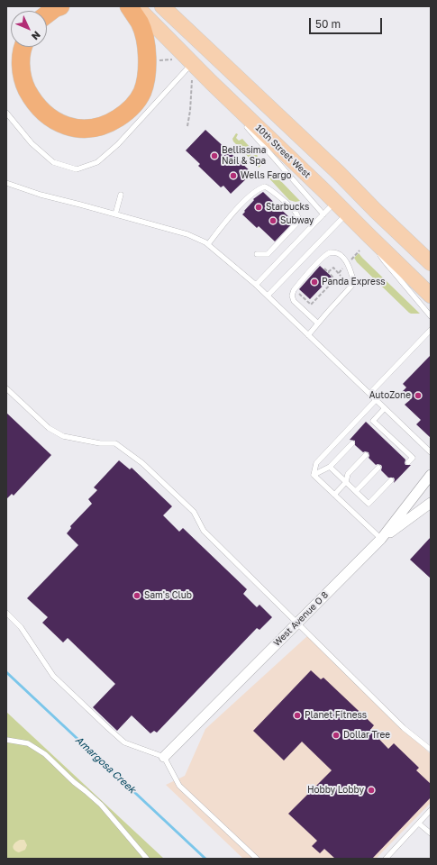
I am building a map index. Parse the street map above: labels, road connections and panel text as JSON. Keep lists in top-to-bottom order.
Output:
{
  "streets": {
    "main road": ["10th Street West"],
    "street": ["West Avenue O 8"]
  },
  "water": ["Amargosa Creek"],
  "places": [
    "Bellissima Nail & Spa",
    "Wells Fargo",
    "Starbucks",
    "Subway",
    "Panda Express",
    "AutoZone",
    "Sam's Club",
    "Planet Fitness",
    "Dollar Tree",
    "Hobby Lobby"
  ],
  "scale_bar": "50 m",
  "north": "bottom right"
}
